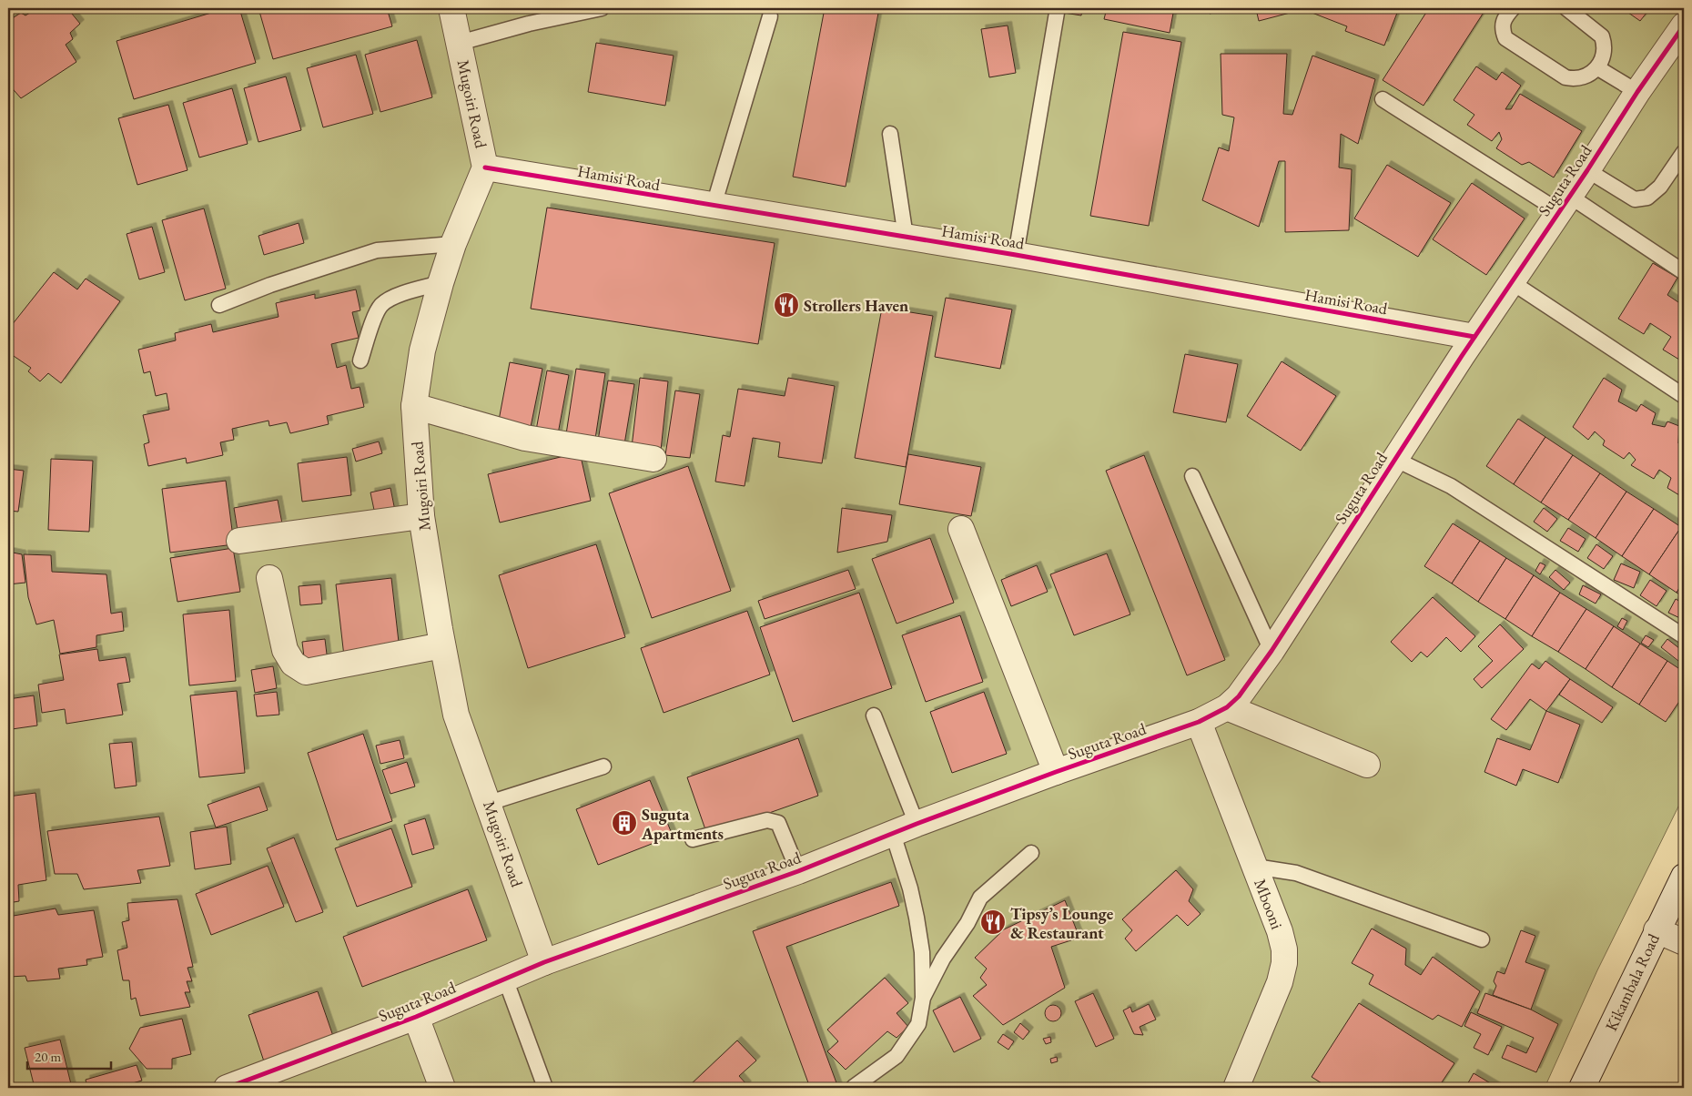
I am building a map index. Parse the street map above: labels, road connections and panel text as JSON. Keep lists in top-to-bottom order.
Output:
{
  "streets": {
    "street": [
      "Mugoiri Road",
      "Hamisi Road",
      "Suguta Road",
      "Mbooni",
      "Kikambala Road"
    ]
  },
  "crossings": [
    ["Mugoiri Road", "Hamisi Road"],
    ["Mugoiri Road", "Suguta Road"],
    ["Hamisi Road", "Suguta Road"],
    ["Suguta Road", "Mbooni"]
  ],
  "places": {
    "restaurant": ["Strollers Haven", "Tipsy’s Lounge & Restaurant"],
    "building": ["Suguta Apartments"]
  },
  "scale_bar": "20 m"
}
